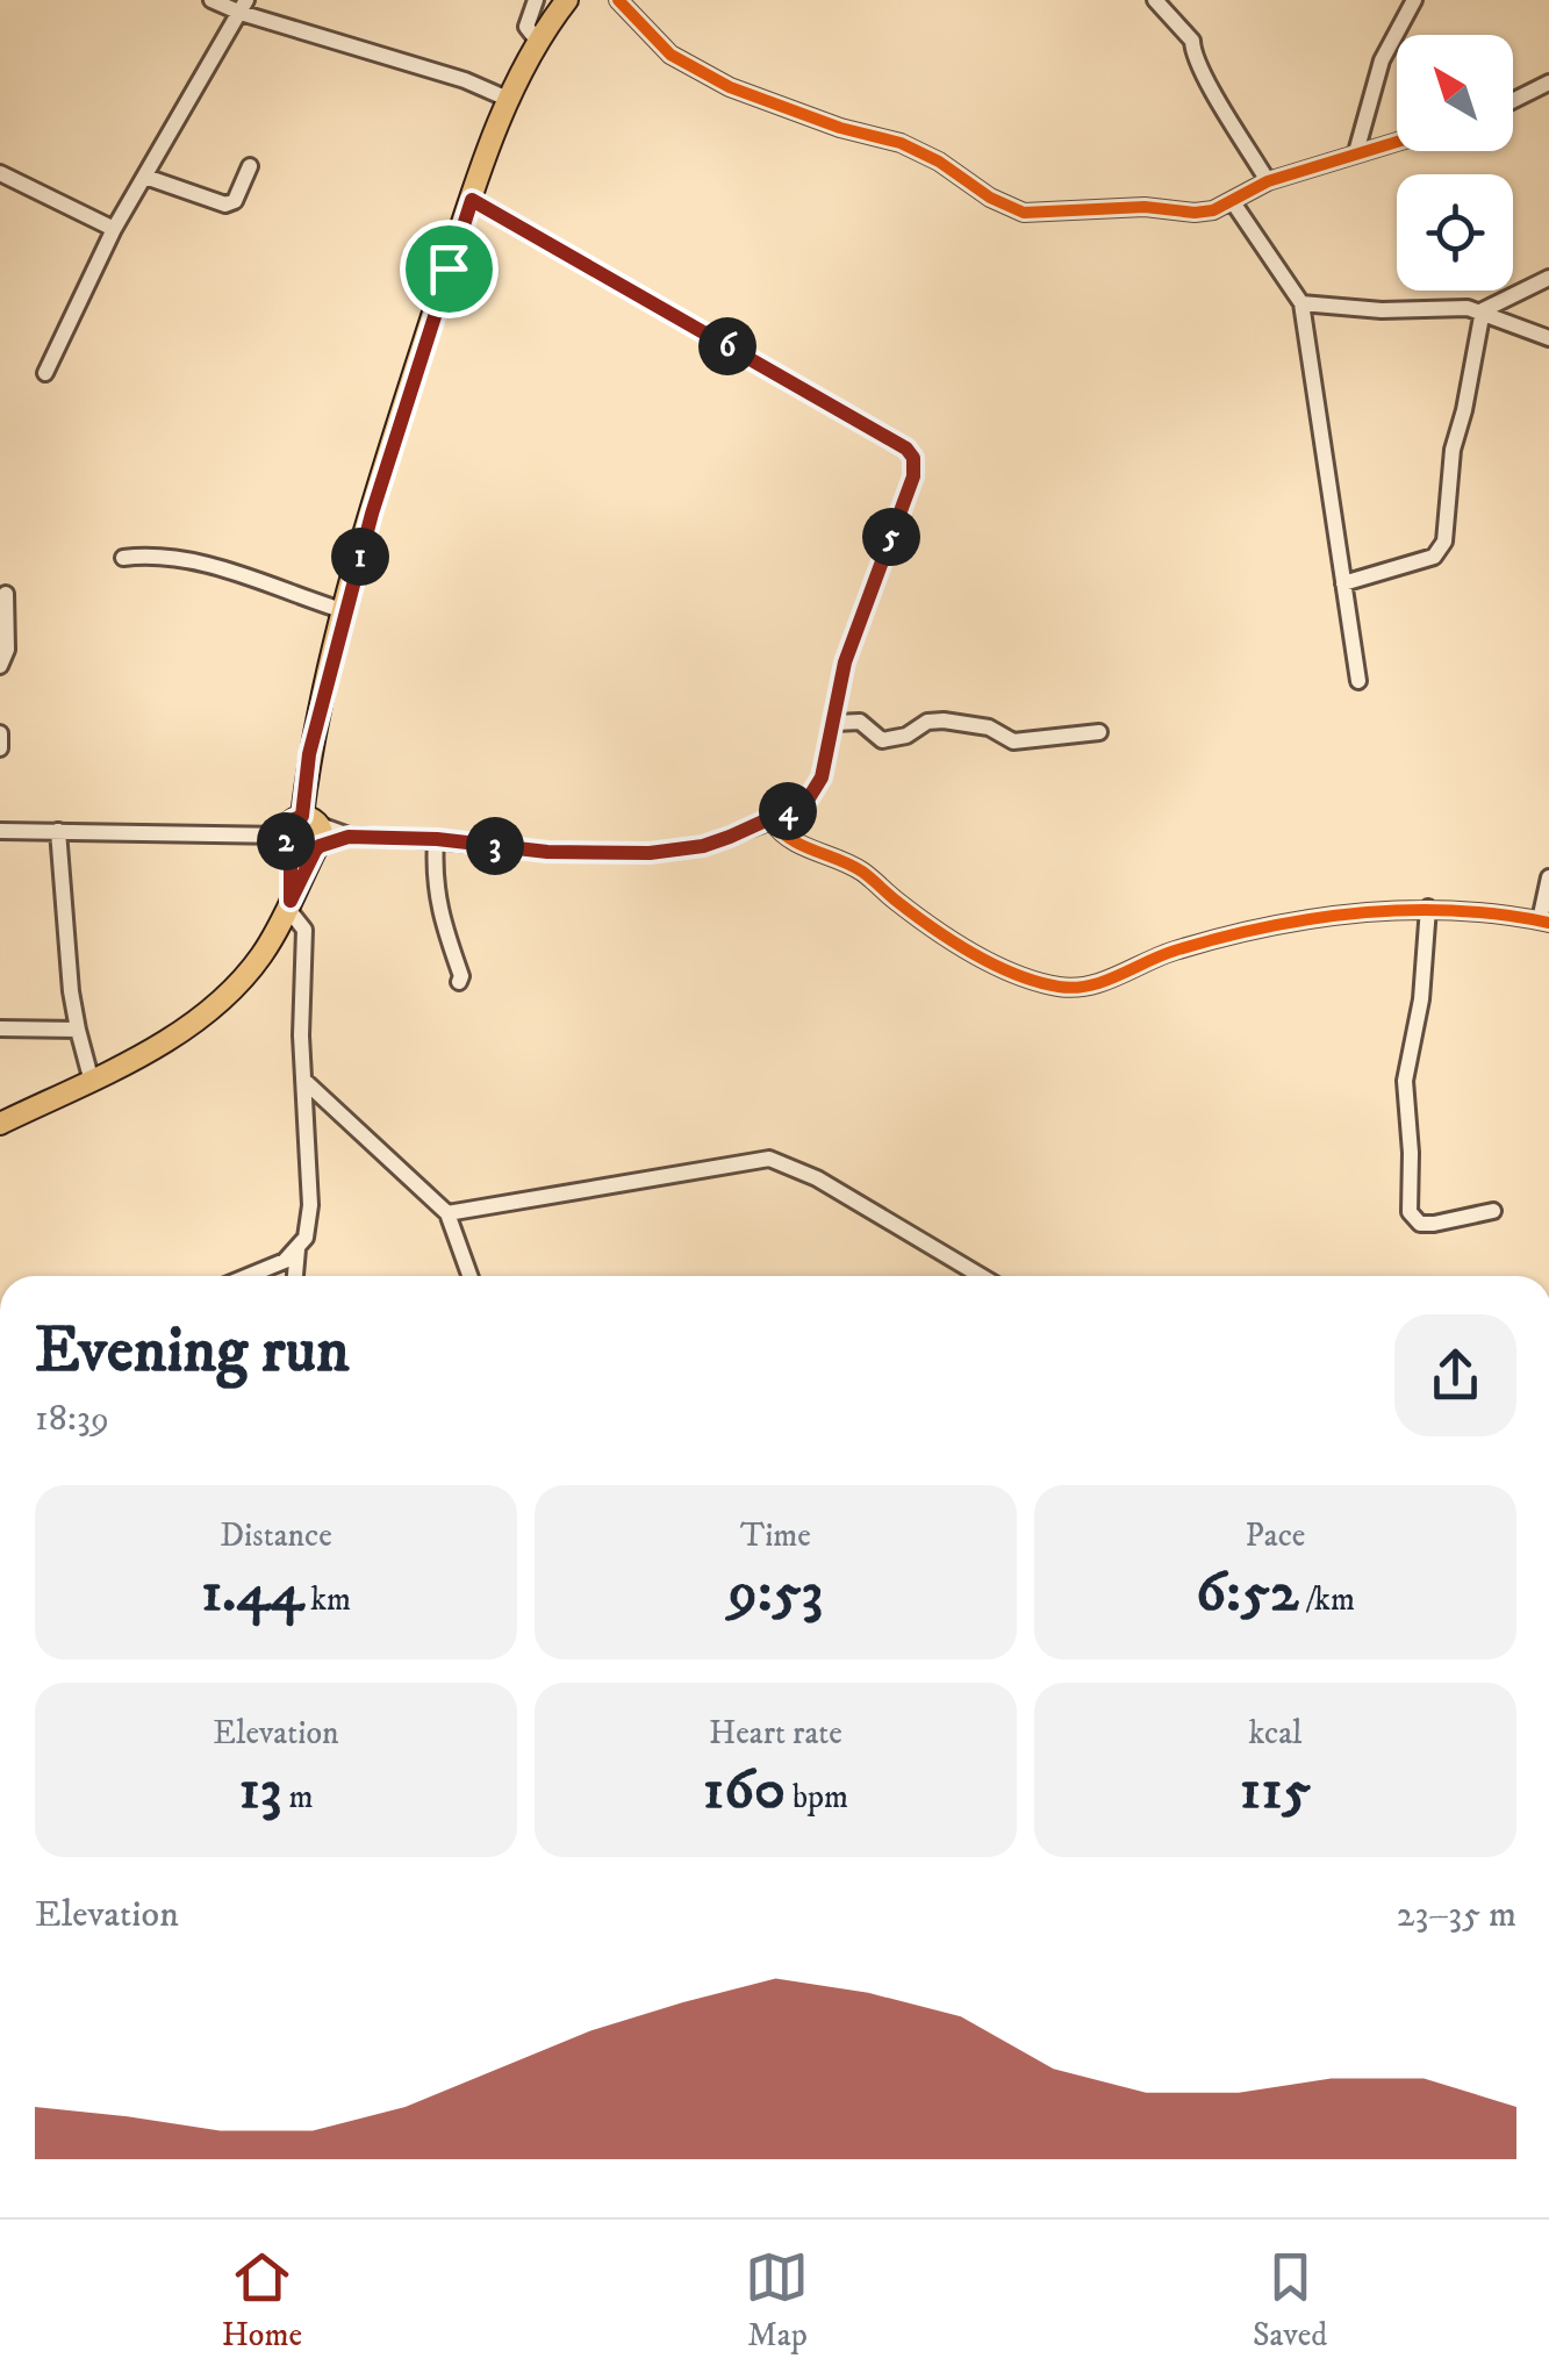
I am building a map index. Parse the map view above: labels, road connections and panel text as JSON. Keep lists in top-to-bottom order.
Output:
{
  "north": "top left",
  "page": {
    "pins": [
      "6",
      "5",
      "1",
      "4",
      "2",
      "3"
    ],
    "heading": ["Evening run", "18:39"],
    "stats": [
      ["Distance", "1.44 km"],
      ["Time", "9:53"],
      ["Pace", "6:52 /km"],
      ["Elevation", "13 m"],
      ["Heart rate", "160 bpm"],
      ["kcal", "115"]
    ],
    "chart": ["Elevation", "23–35 m"],
    "tabs": ["Home", "Map", "Saved"]
  }
}
